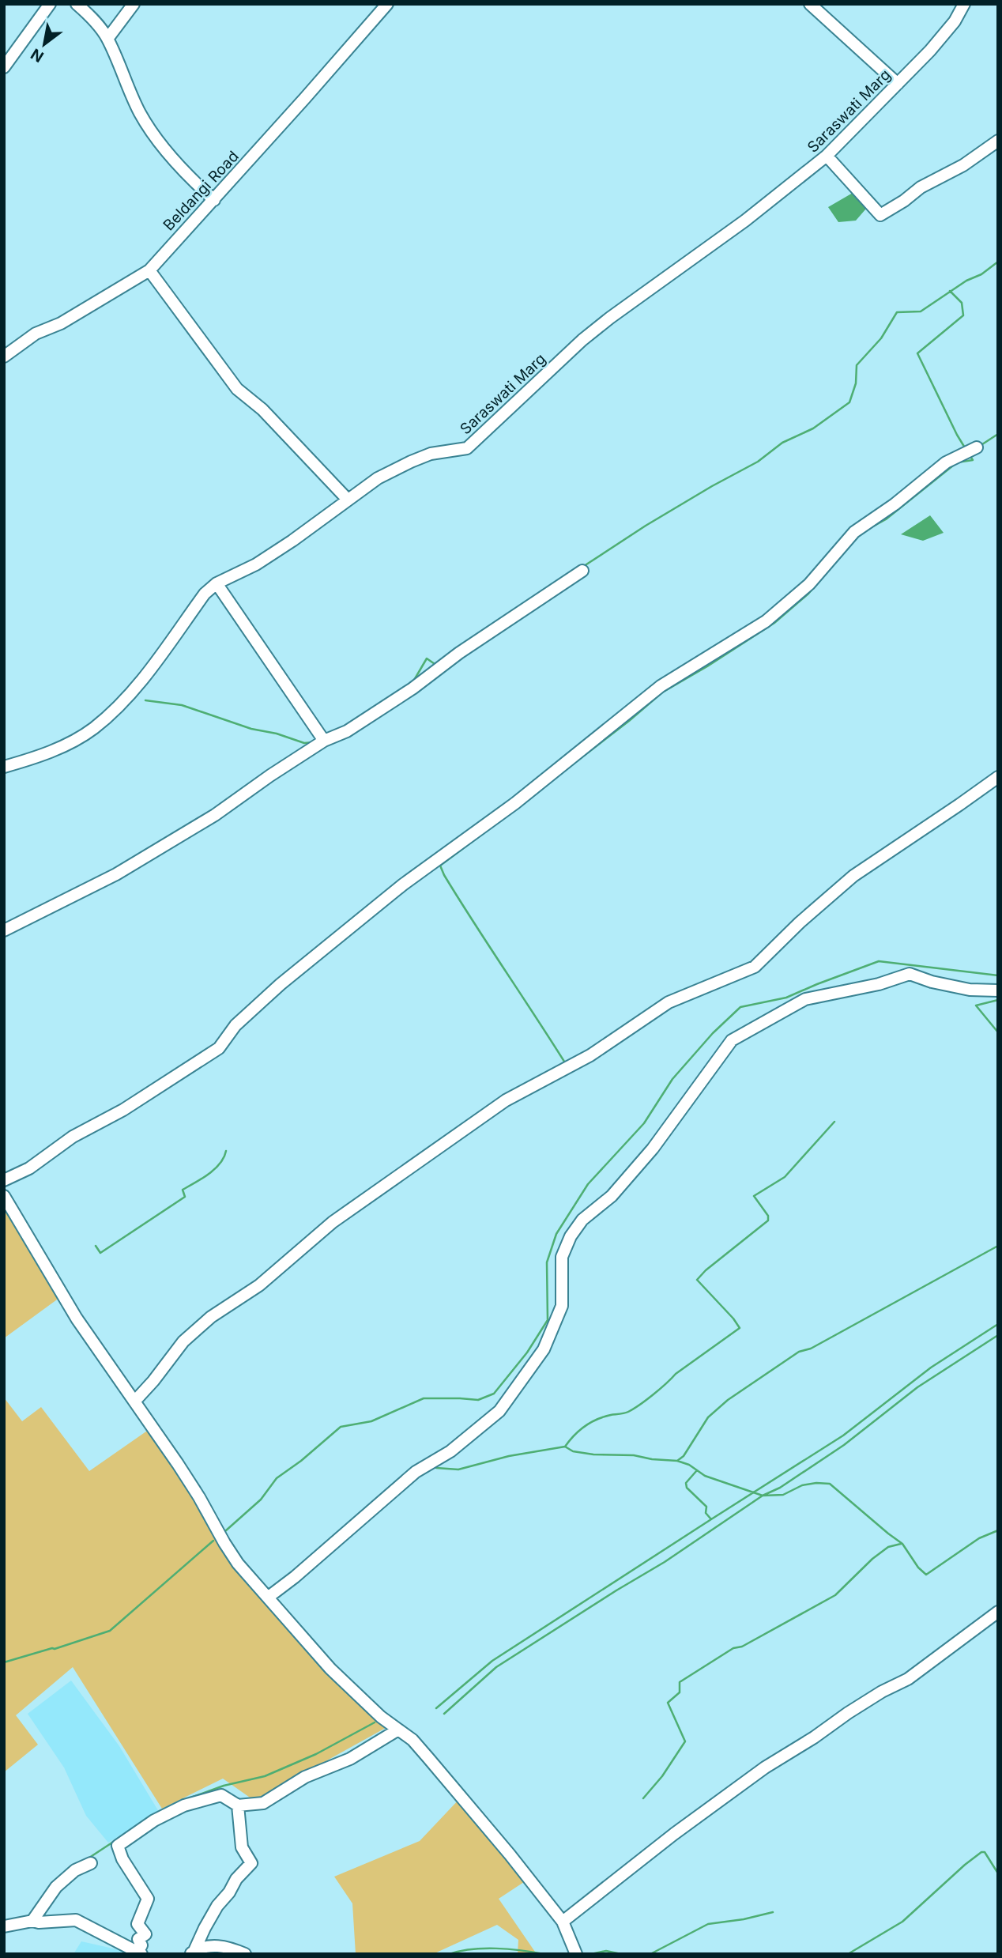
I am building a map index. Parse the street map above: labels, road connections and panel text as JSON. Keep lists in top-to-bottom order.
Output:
{
  "streets": {
    "street": ["Saraswati Marg", "Beldangi Road"]
  },
  "north": "bottom left"
}
